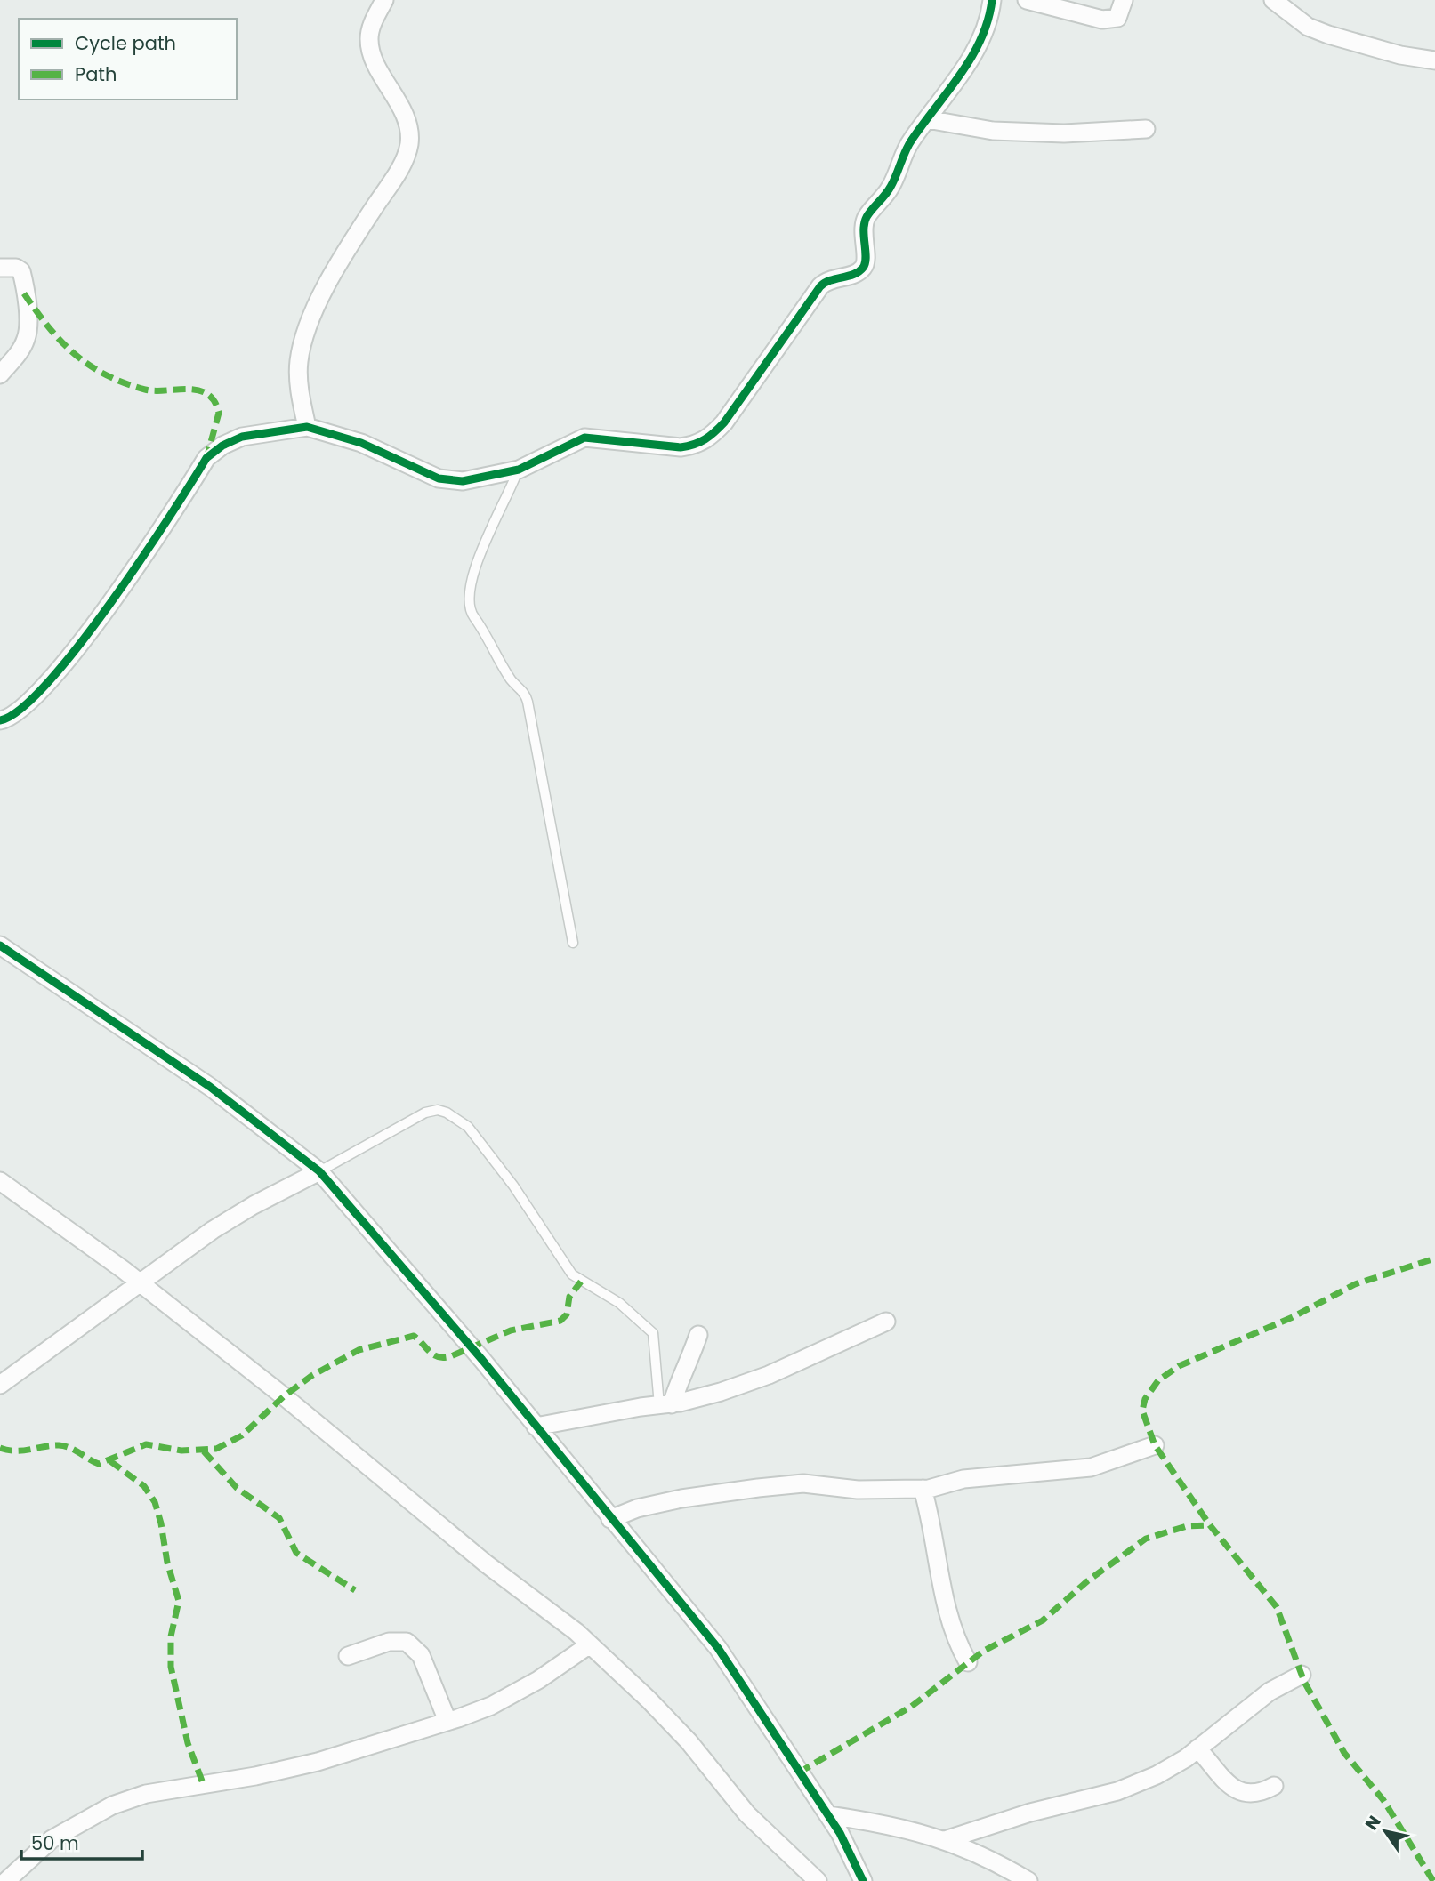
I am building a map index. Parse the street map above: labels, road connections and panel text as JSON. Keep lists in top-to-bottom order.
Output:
{
  "legend": ["Cycle path", "Path"],
  "scale_bar": "50 m",
  "north": "top left"
}
